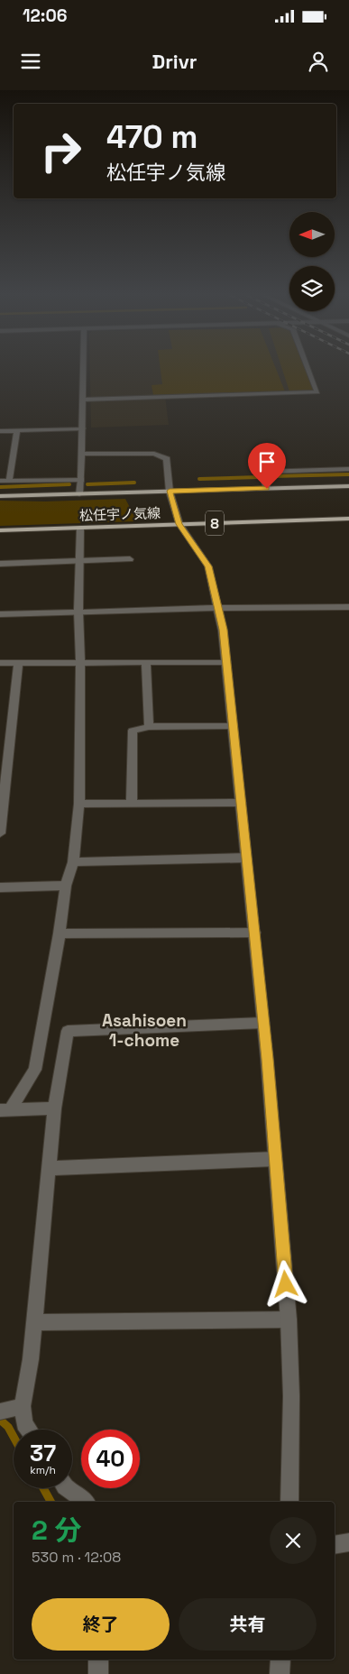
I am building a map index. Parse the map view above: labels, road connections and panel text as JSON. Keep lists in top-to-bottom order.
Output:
{
  "streets": {
    "main road": ["松任宇ノ気線", "8"]
  },
  "districts": ["Asahisoen 1-chome"],
  "north": "left",
  "page": {
    "status": "12:06",
    "header": "Drivr",
    "turn": ["470 m", "松任宇ノ気線"],
    "speed": "37 km/h",
    "limit": "40",
    "heading": ["2 分", "530 m · 12:08"],
    "buttons": ["終了", "共有"]
  }
}
